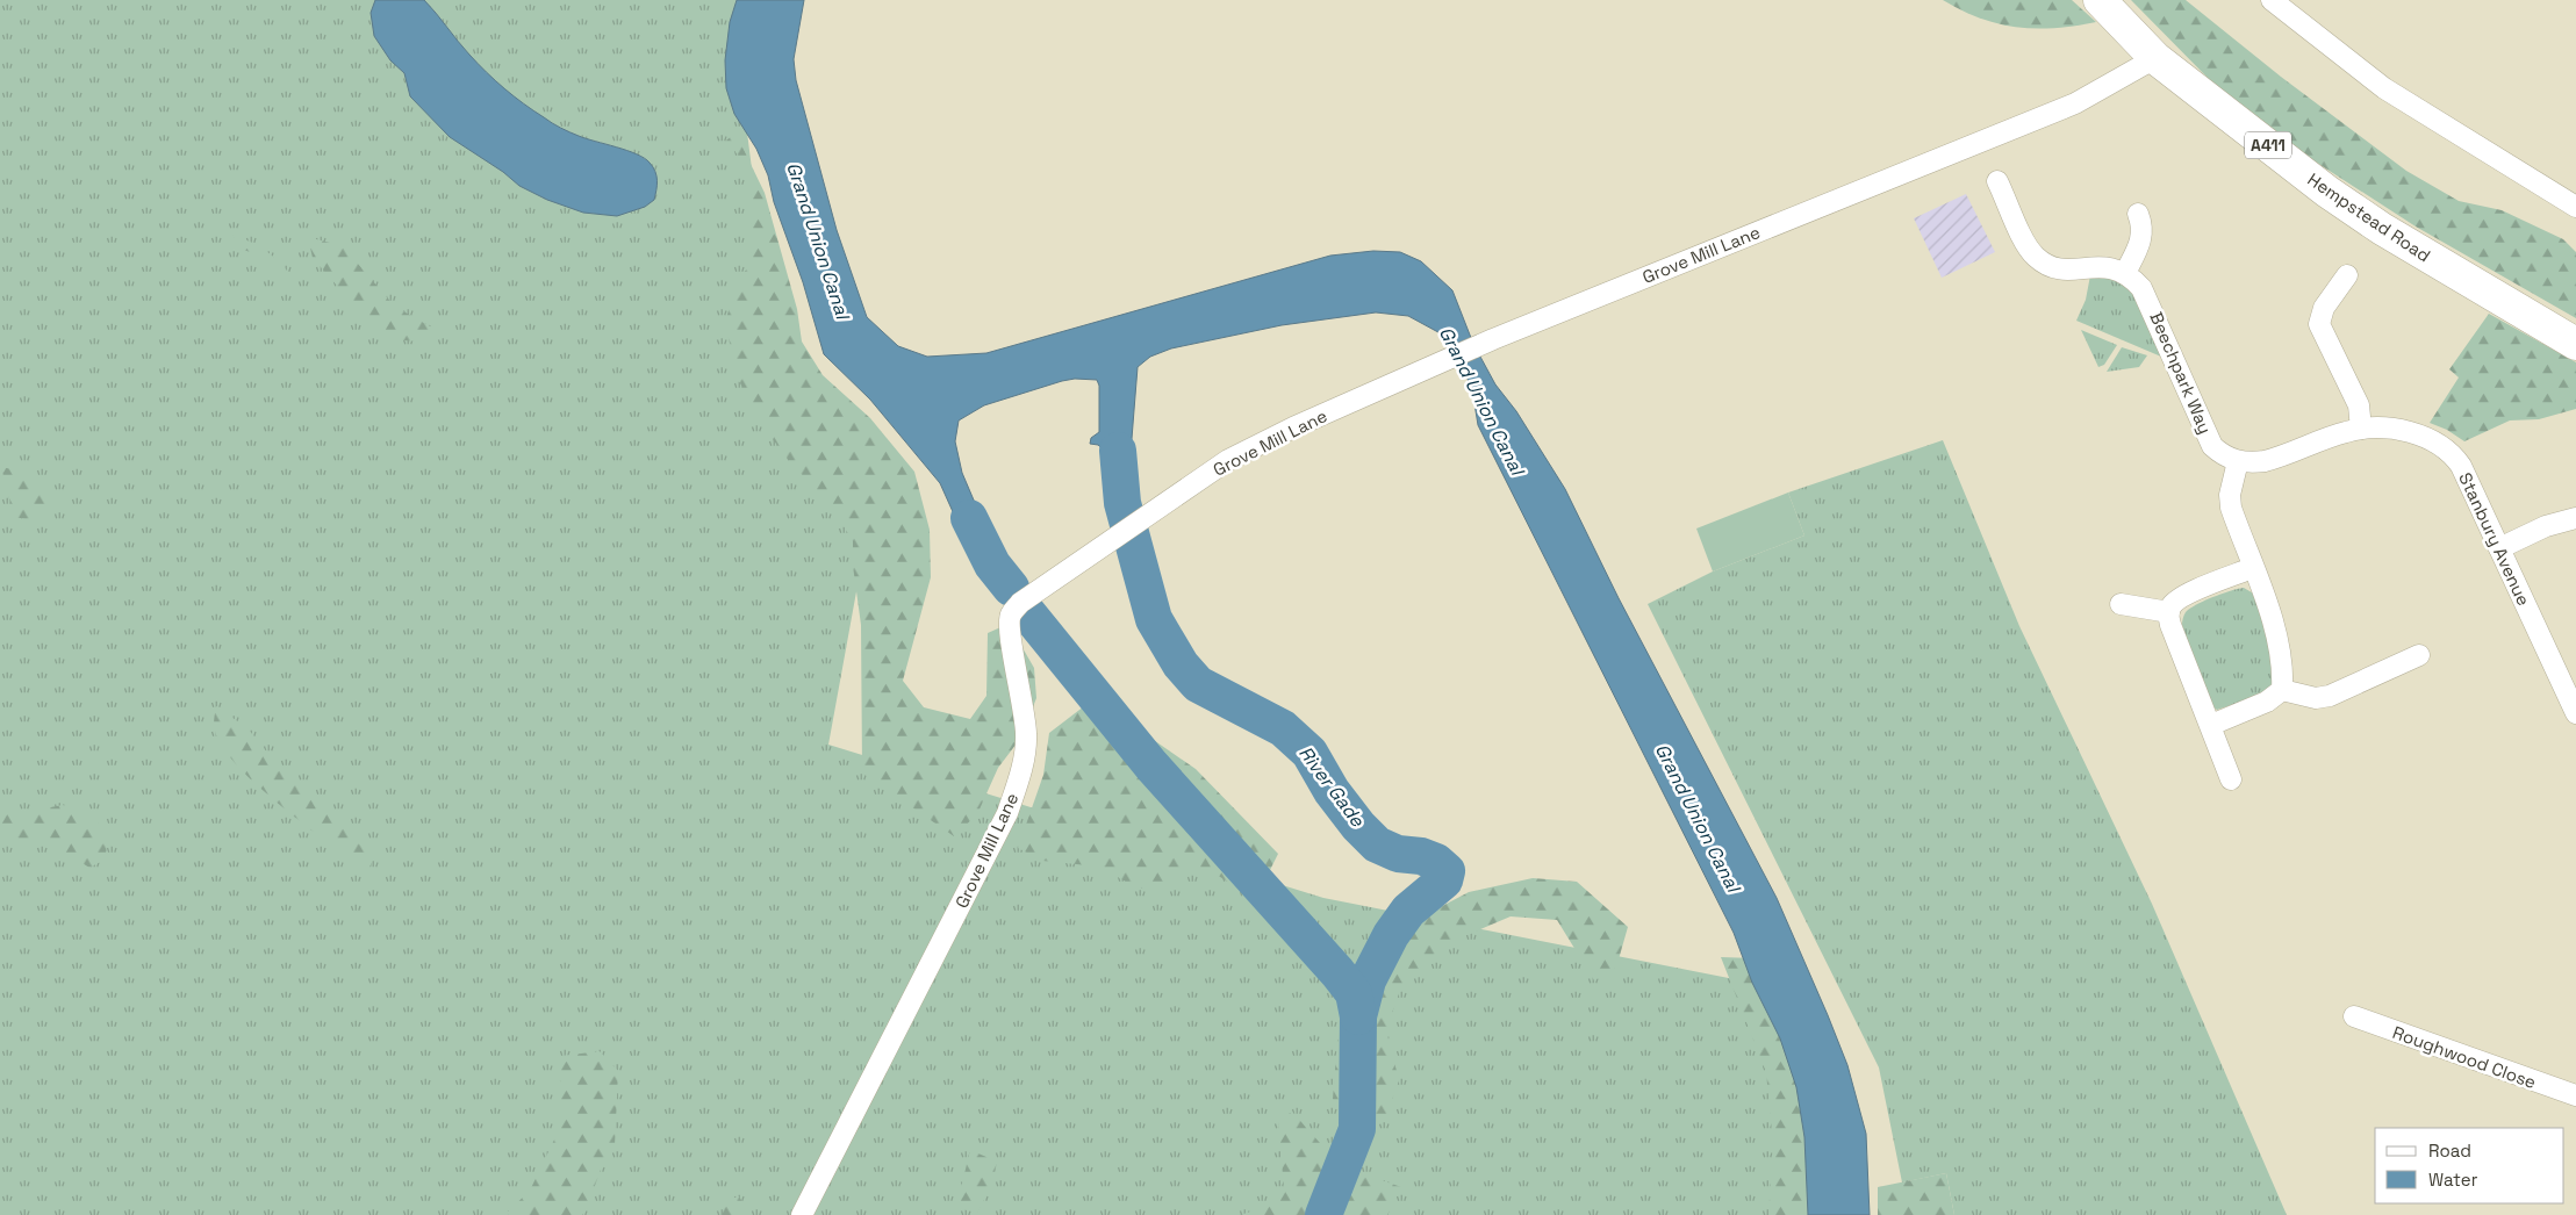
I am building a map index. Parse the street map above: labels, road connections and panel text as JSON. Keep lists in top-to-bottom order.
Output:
{
  "streets": {
    "main road": ["A411", "Hempstead Road"],
    "street": [
      "Grove Mill Lane",
      "Beechpark Way",
      "Stanbury Avenue",
      "Roughwood Close"
    ]
  },
  "crossings": [
    ["Hempstead Road", "Grove Mill Lane"],
    ["Beechpark Way", "Stanbury Avenue"]
  ],
  "water": ["Grand Union Canal", "River Gade"],
  "legend": ["Road", "Water"]
}
